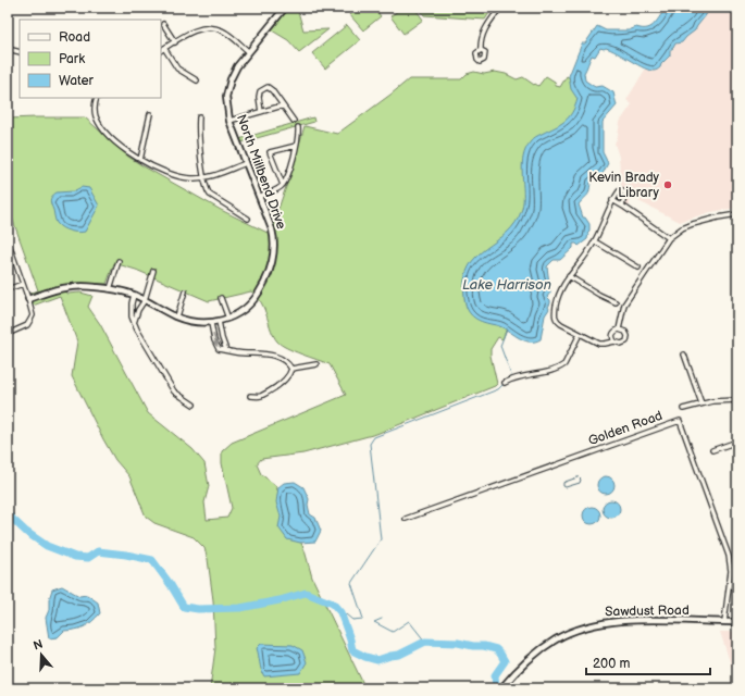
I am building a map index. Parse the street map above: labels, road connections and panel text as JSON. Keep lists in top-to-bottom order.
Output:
{
  "streets": {
    "street": ["North Millbend Drive", "Golden Road", "Sawdust Road"]
  },
  "crossings": [
    ["Golden Road", "Sawdust Road"]
  ],
  "water": ["Lake Harrison"],
  "places": ["Kevin Brady Library"],
  "legend": ["Road", "Park", "Water"],
  "scale_bar": "200 m",
  "north": "top"
}
